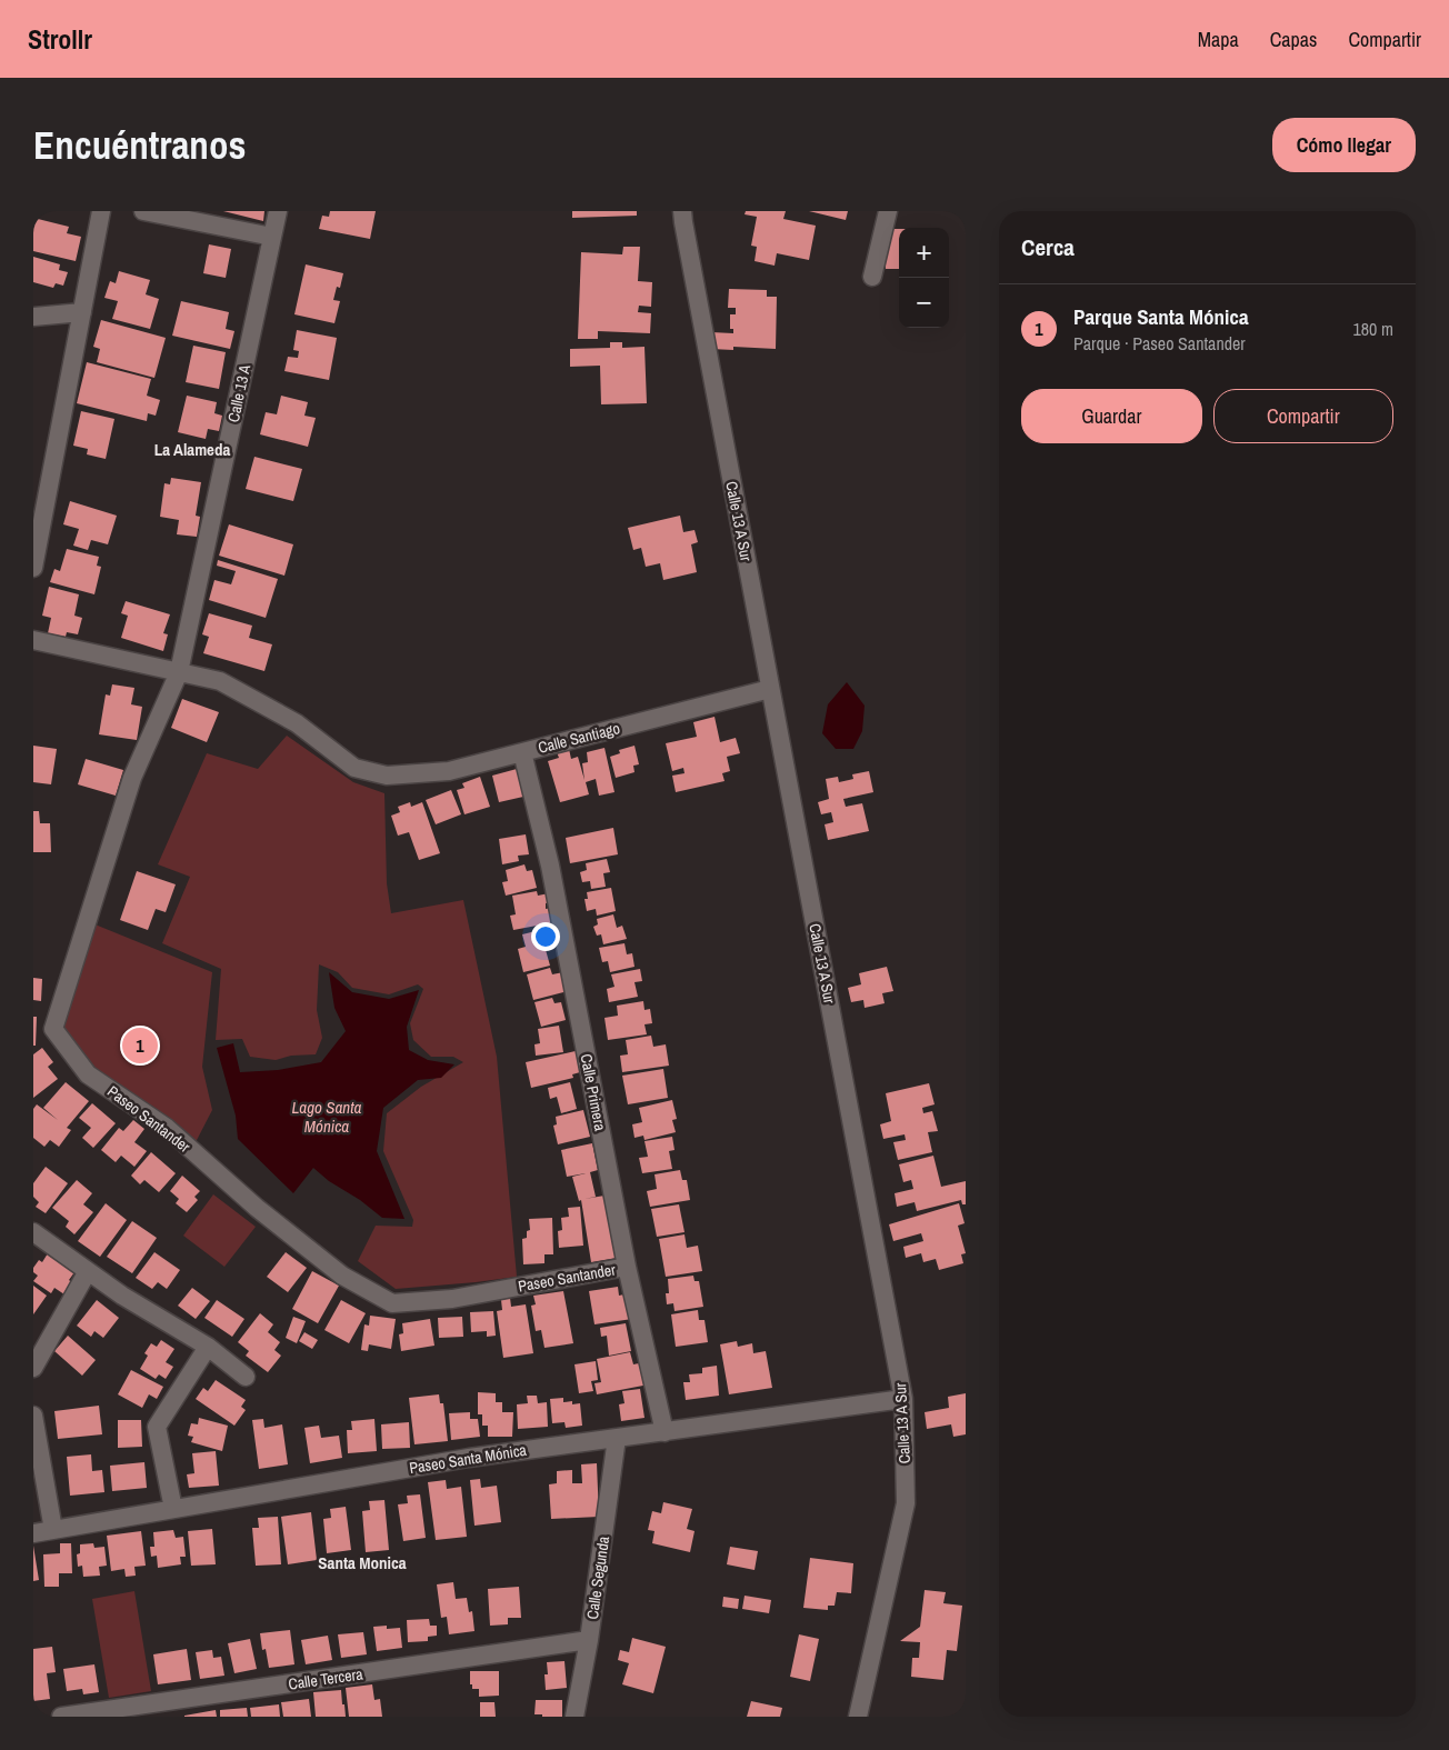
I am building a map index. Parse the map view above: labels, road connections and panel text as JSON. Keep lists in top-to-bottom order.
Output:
{
  "streets": {
    "street": [
      "Calle 13 A",
      "Calle 13 A Sur",
      "Calle Santiago",
      "Calle Primera",
      "Paseo Santander",
      "Paseo Santa Mónica",
      "Calle Segunda",
      "Calle Tercera"
    ]
  },
  "crossings": [
    ["Calle 13 A", "Calle Santiago"],
    ["Calle 13 A", "Paseo Santander"],
    ["Calle 13 A Sur", "Calle Santiago"],
    ["Calle 13 A Sur", "Paseo Santa Mónica"],
    ["Calle Santiago", "Calle Primera"],
    ["Calle Santiago", "Paseo Santander"],
    ["Calle Primera", "Paseo Santander"],
    ["Calle Primera", "Paseo Santa Mónica"],
    ["Paseo Santa Mónica", "Calle Segunda"],
    ["Calle Segunda", "Calle Tercera"]
  ],
  "districts": ["La Alameda", "Santa Monica"],
  "water": ["Lago Santa Mónica"],
  "page": {
    "header": "Strollr",
    "nav": ["Mapa", "Capas", "Compartir"],
    "buttons": [
      "Cómo llegar",
      ["Guardar", "Compartir"]
    ],
    "title": "Encuéntranos",
    "heading": "Cerca",
    "map_buttons": ["+", "−"],
    "list": [
      {
        "mark": "1",
        "name": "Parque Santa Mónica",
        "note": "Parque · Paseo Santander",
        "value": "180 m"
      }
    ],
    "pins": "1"
  }
}
